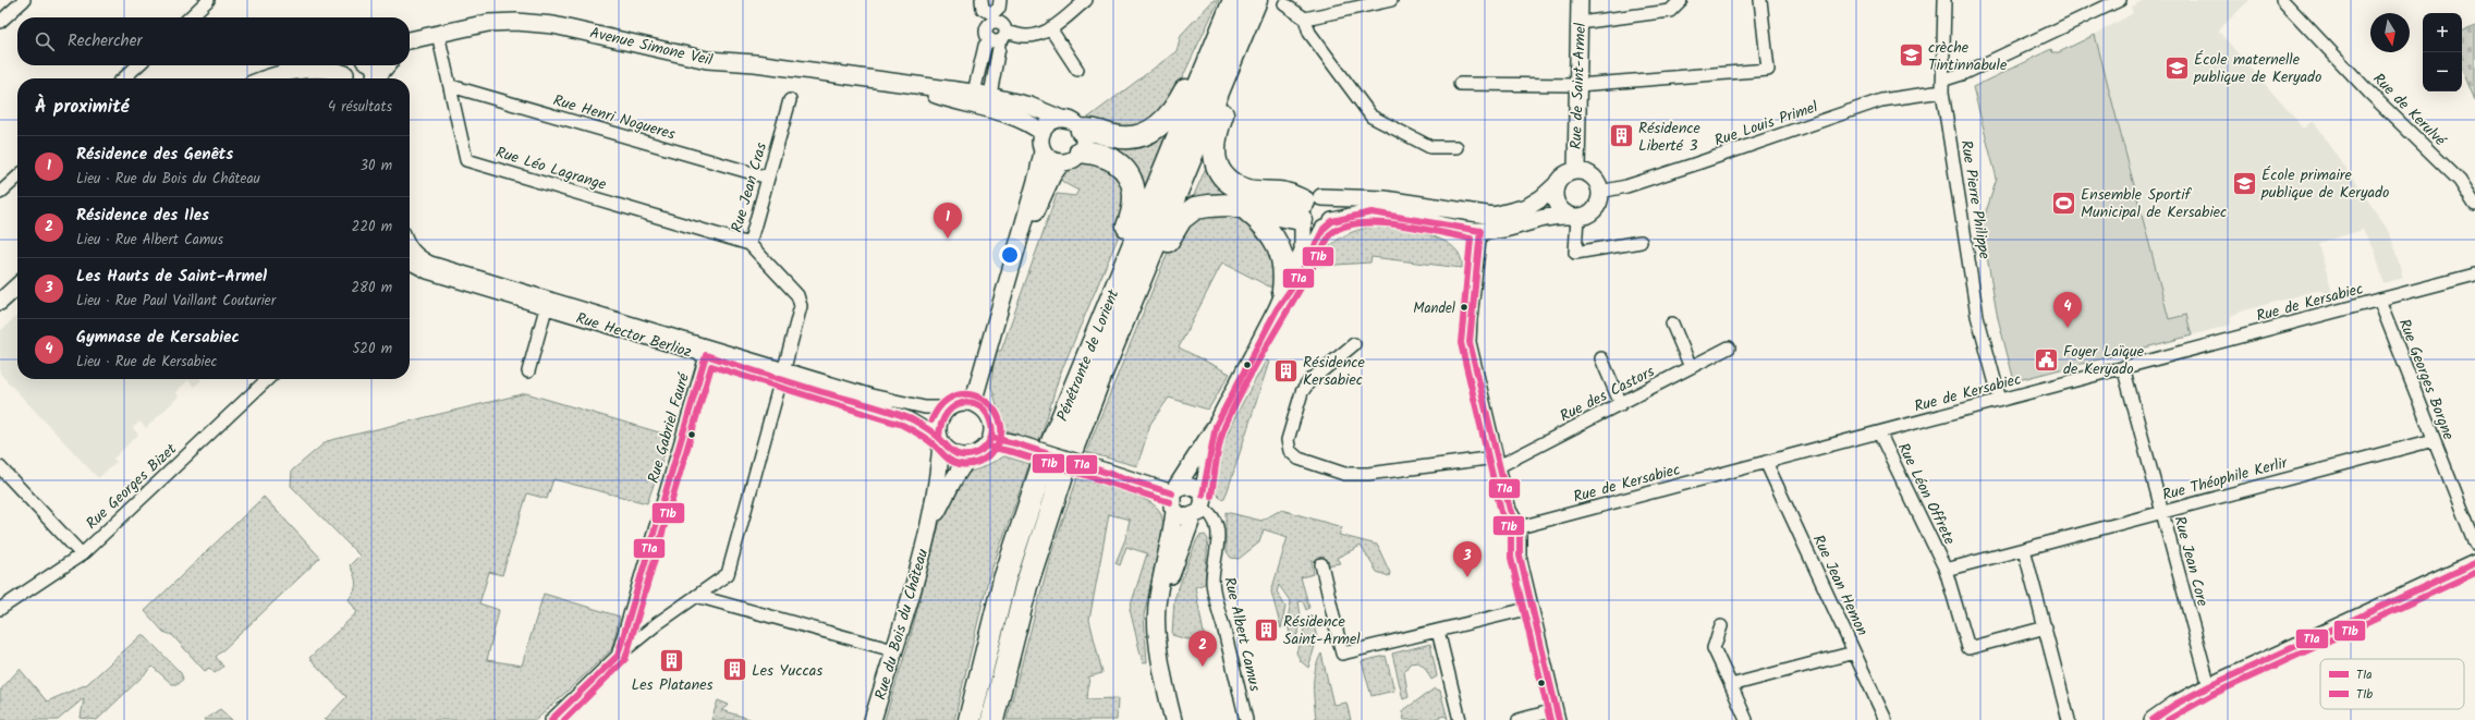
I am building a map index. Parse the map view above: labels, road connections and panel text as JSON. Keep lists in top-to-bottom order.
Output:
{
  "streets": {
    "highway": ["Pénétrante de Lorient"],
    "street": [
      "Avenue Simone Veil",
      "Rue de Saint-Armel",
      "Rue de Kerulvé",
      "Rue Henri Nogueres",
      "Rue Louis Primel",
      "Rue Léo Lagrange",
      "Rue Jean Cras",
      "Rue Pierre Philippe",
      "Rue de Kersabiec",
      "Rue Hector Berlioz",
      "Rue Georges Borgne",
      "Rue des Castors",
      "Rue Gabriel Fauré",
      "Rue Théophile Kerlir",
      "Rue Georges Bizet",
      "Rue Léon Offrete",
      "Rue Jean Core",
      "Rue Jean Hemon",
      "Rue du Bois du Château",
      "Rue Albert Camus"
    ]
  },
  "crossings": [
    ["Avenue Simone Veil", "Rue Léo Lagrange"],
    ["Rue de Saint-Armel", "Rue Louis Primel"],
    ["Rue Henri Nogueres", "Rue Léo Lagrange"],
    ["Rue Henri Nogueres", "Rue Jean Cras"],
    ["Rue Louis Primel", "Rue Pierre Philippe"],
    ["Rue Léo Lagrange", "Rue Jean Cras"],
    ["Rue Jean Cras", "Rue Hector Berlioz"],
    ["Rue Jean Cras", "Rue Gabriel Fauré"],
    ["Rue Pierre Philippe", "Rue de Kersabiec"],
    ["Rue de Kersabiec", "Rue Georges Borgne"],
    ["Rue de Kersabiec", "Rue Léon Offrete"],
    ["Rue de Kersabiec", "Rue Jean Core"],
    ["Rue de Kersabiec", "Rue Jean Hemon"],
    ["Rue Hector Berlioz", "Rue Gabriel Fauré"],
    ["Rue Hector Berlioz", "Rue du Bois du Château"],
    ["Rue Georges Borgne", "Rue Théophile Kerlir"],
    ["Rue Théophile Kerlir", "Rue Léon Offrete"],
    ["Rue Théophile Kerlir", "Rue Jean Core"]
  ],
  "places": {
    "school or university": ["crèche Tintinnabule", "École maternelle publique de Keryado", "École primaire publique de Keryado"],
    "building": [
      "Résidence Liberté 3",
      "Résidence Kersabiec",
      "Résidence Saint-Armel",
      "Les Platanes",
      "Les Yuccas"
    ],
    "sports": ["Ensemble Sportif Municipal de Kersabiec"],
    "other": ["Mandel"],
    "public building": ["Foyer Laïque de Keryado"]
  },
  "lines": ["transit line T1a", "transit line T1b"],
  "legend": ["T1a", "T1b"],
  "north": "bottom",
  "page": {
    "map_buttons": ["+", "−"],
    "search": "Rechercher",
    "heading": ["À proximité", "4 résultats"],
    "list": [
      {
        "mark": "1",
        "name": "Résidence des Genêts",
        "note": "Lieu · Rue du Bois du Château",
        "value": "30 m"
      },
      {
        "mark": "2",
        "name": "Résidence des Iles",
        "note": "Lieu · Rue Albert Camus",
        "value": "220 m"
      },
      {
        "mark": "3",
        "name": "Les Hauts de Saint-Armel",
        "note": "Lieu · Rue Paul Vaillant Couturier",
        "value": "280 m"
      },
      {
        "mark": "4",
        "name": "Gymnase de Kersabiec",
        "note": "Lieu · Rue de Kersabiec",
        "value": "520 m"
      }
    ],
    "pins": [
      "1",
      "4",
      "3",
      "2"
    ]
  }
}
